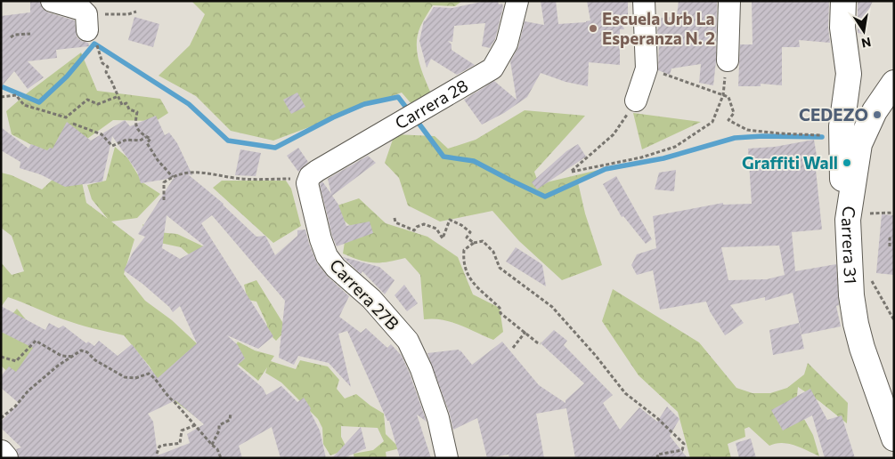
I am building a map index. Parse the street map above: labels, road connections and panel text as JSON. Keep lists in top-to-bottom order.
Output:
{
  "streets": {
    "street": ["Carrera 28", "Carrera 31", "Carrera 27B"]
  },
  "crossings": [
    ["Carrera 28", "Carrera 27B"]
  ],
  "places": ["Escuela Urb La Esperanza N. 2", "CEDEZO", "Graffiti Wall"],
  "north": "bottom"
}
